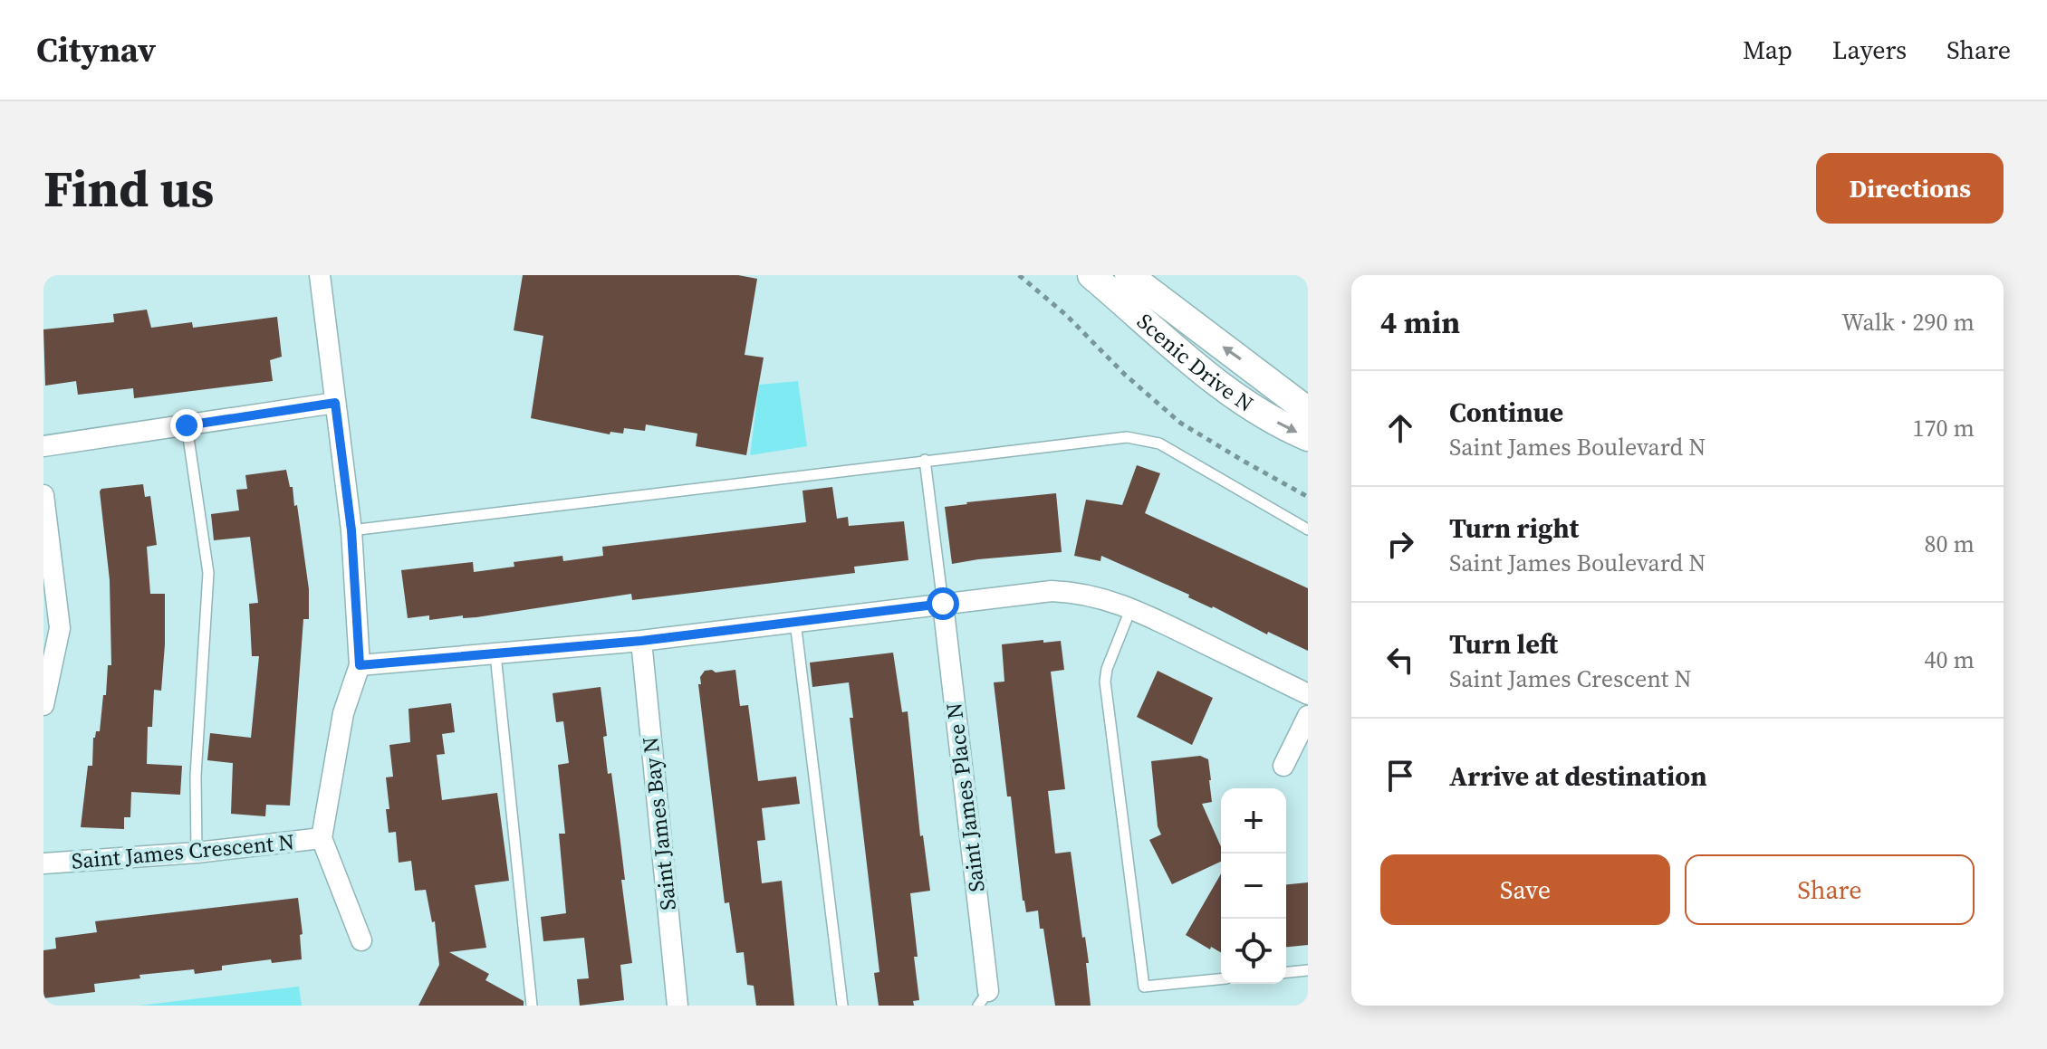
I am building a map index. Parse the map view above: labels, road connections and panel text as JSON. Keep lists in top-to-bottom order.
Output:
{
  "streets": {
    "main road": ["Scenic Drive N"],
    "street": ["Saint James Place N", "Saint James Bay N", "Saint James Crescent N"]
  },
  "page": {
    "header": "Citynav",
    "nav": ["Map", "Layers", "Share"],
    "buttons": [
      "Directions",
      ["Save", "Share"]
    ],
    "title": "Find us",
    "heading": ["4 min", "Walk · 290 m"],
    "list": [
      ["Continue", "Saint James Boulevard N", "170 m"],
      ["Turn right", "Saint James Boulevard N", "80 m"],
      ["Turn left", "Saint James Crescent N", "40 m"],
      "Arrive at destination"
    ],
    "map_buttons": ["+", "−"]
  }
}
